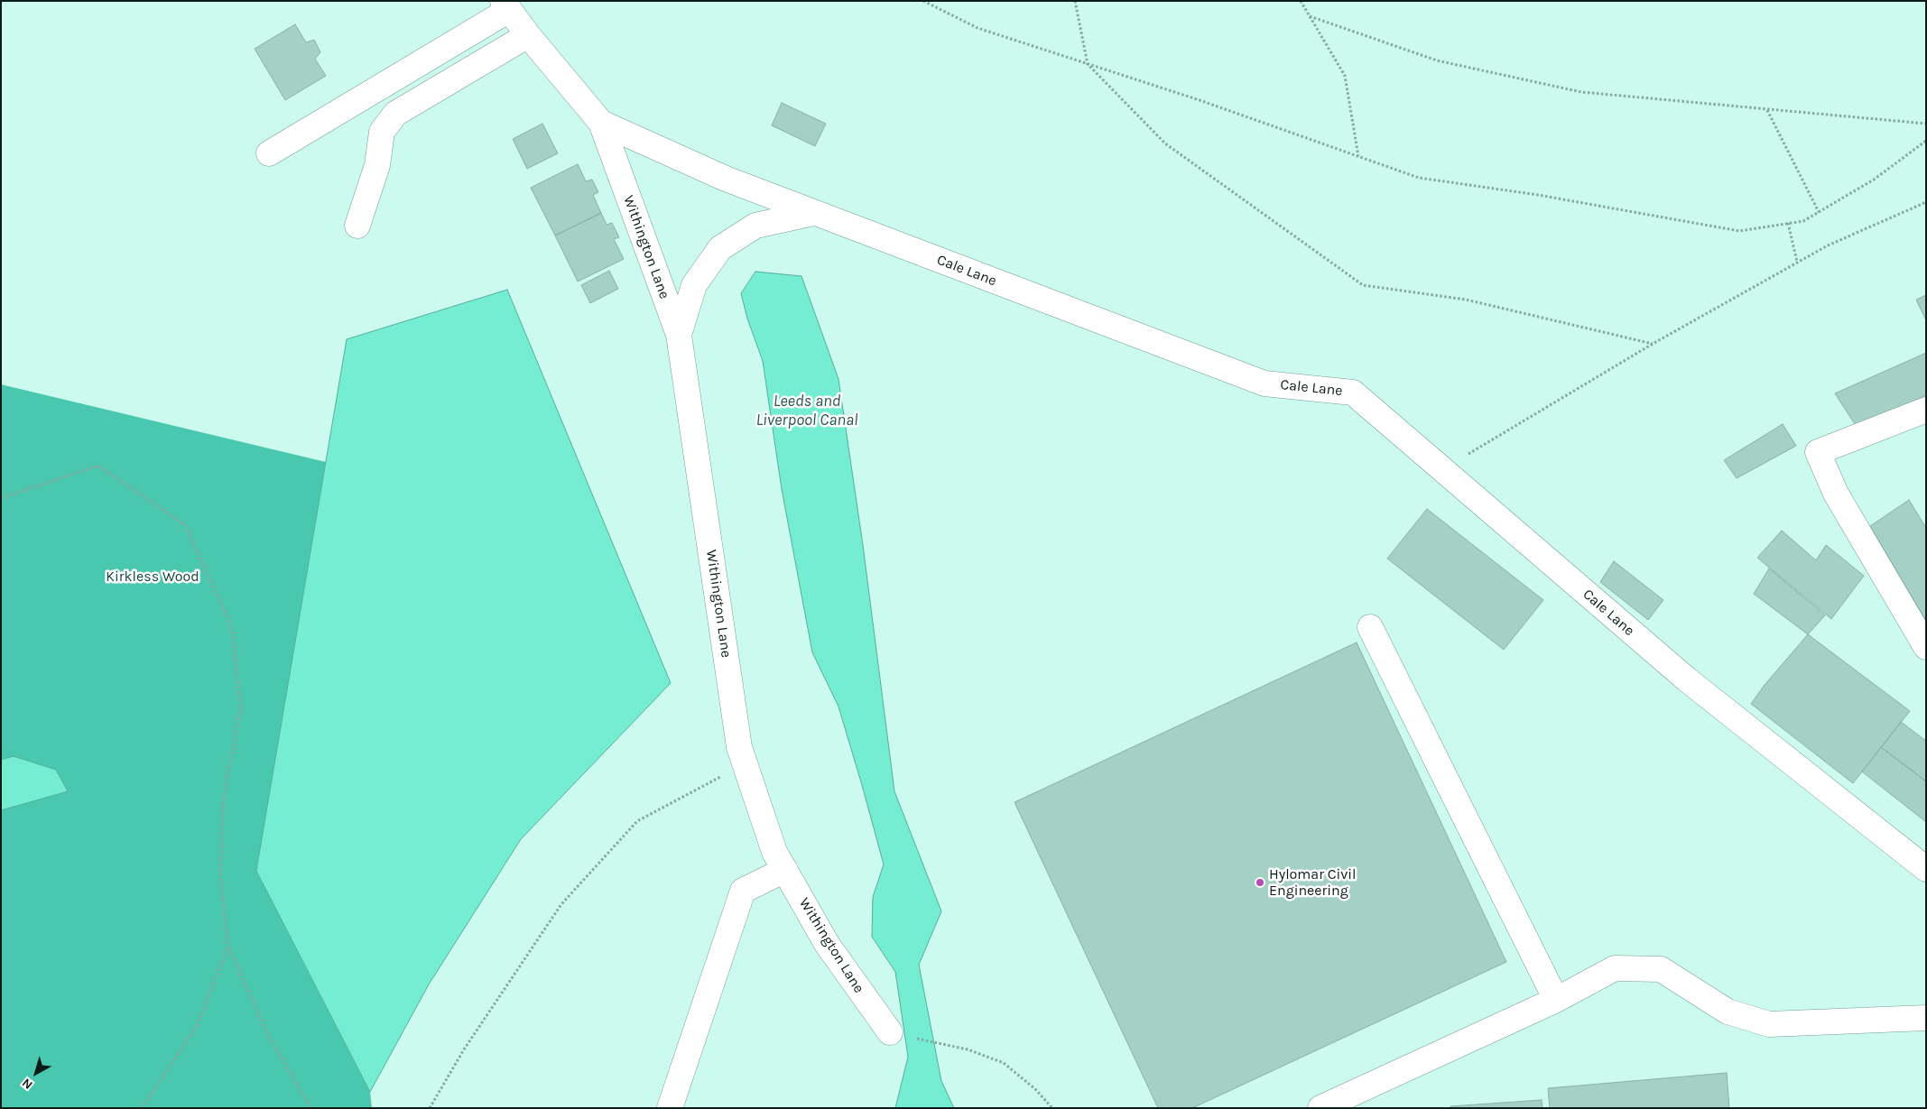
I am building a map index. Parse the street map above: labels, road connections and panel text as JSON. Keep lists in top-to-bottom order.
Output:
{
  "streets": {
    "lane": ["Withington Lane", "Cale Lane"]
  },
  "crossings": [
    ["Withington Lane", "Cale Lane"]
  ],
  "water": ["Leeds and Liverpool Canal"],
  "parks": ["Kirkless Wood"],
  "places": ["Hylomar Civil Engineering"],
  "north": "bottom left"
}
